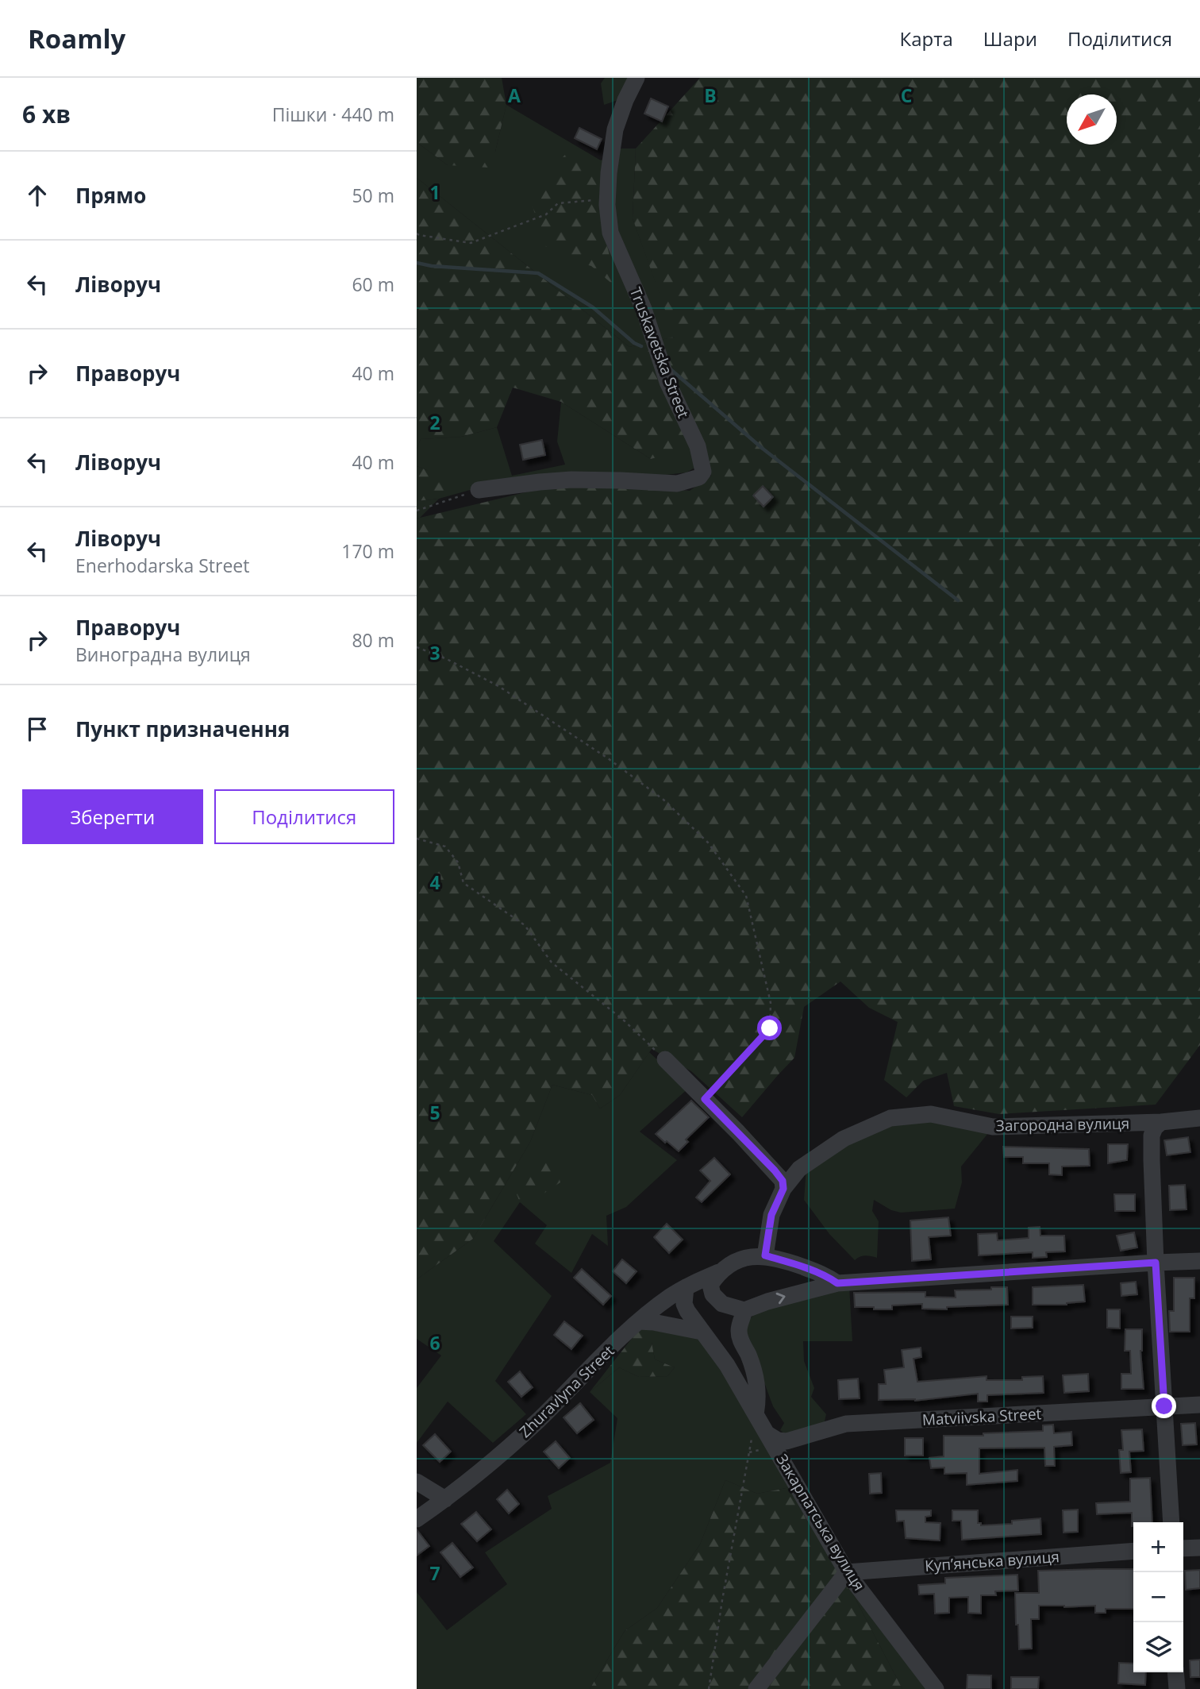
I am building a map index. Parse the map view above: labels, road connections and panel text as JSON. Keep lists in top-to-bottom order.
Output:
{
  "streets": {
    "street": [
      "Truskavetska Street",
      "Загородна вулиця",
      "Zhuravlyna Street",
      "Matviivska Street",
      "Закарпатська вулиця",
      "Купʼянська вулиця"
    ]
  },
  "crossings": [
    ["Загородна вулиця", "Zhuravlyna Street"],
    ["Zhuravlyna Street", "Закарпатська вулиця"],
    ["Matviivska Street", "Закарпатська вулиця"],
    ["Закарпатська вулиця", "Купʼянська вулиця"]
  ],
  "north": "bottom left",
  "page": {
    "header": "Roamly",
    "nav": ["Карта", "Шари", "Поділитися"],
    "heading": ["6 хв", "Пішки · 440 m"],
    "list": [
      ["Прямо", "50 m"],
      ["Ліворуч", "60 m"],
      ["Праворуч", "40 m"],
      ["Ліворуч", "40 m"],
      ["Ліворуч", "Enerhodarska Street", "170 m"],
      ["Праворуч", "Виноградна вулиця", "80 m"],
      "Пункт призначення"
    ],
    "buttons": ["Зберегти", "Поділитися"],
    "map_buttons": ["+", "−"]
  },
  "grid": {
    "columns": ["A", "B", "C"],
    "rows": [
      "1",
      "2",
      "3",
      "4",
      "5",
      "6",
      "7"
    ]
  }
}
